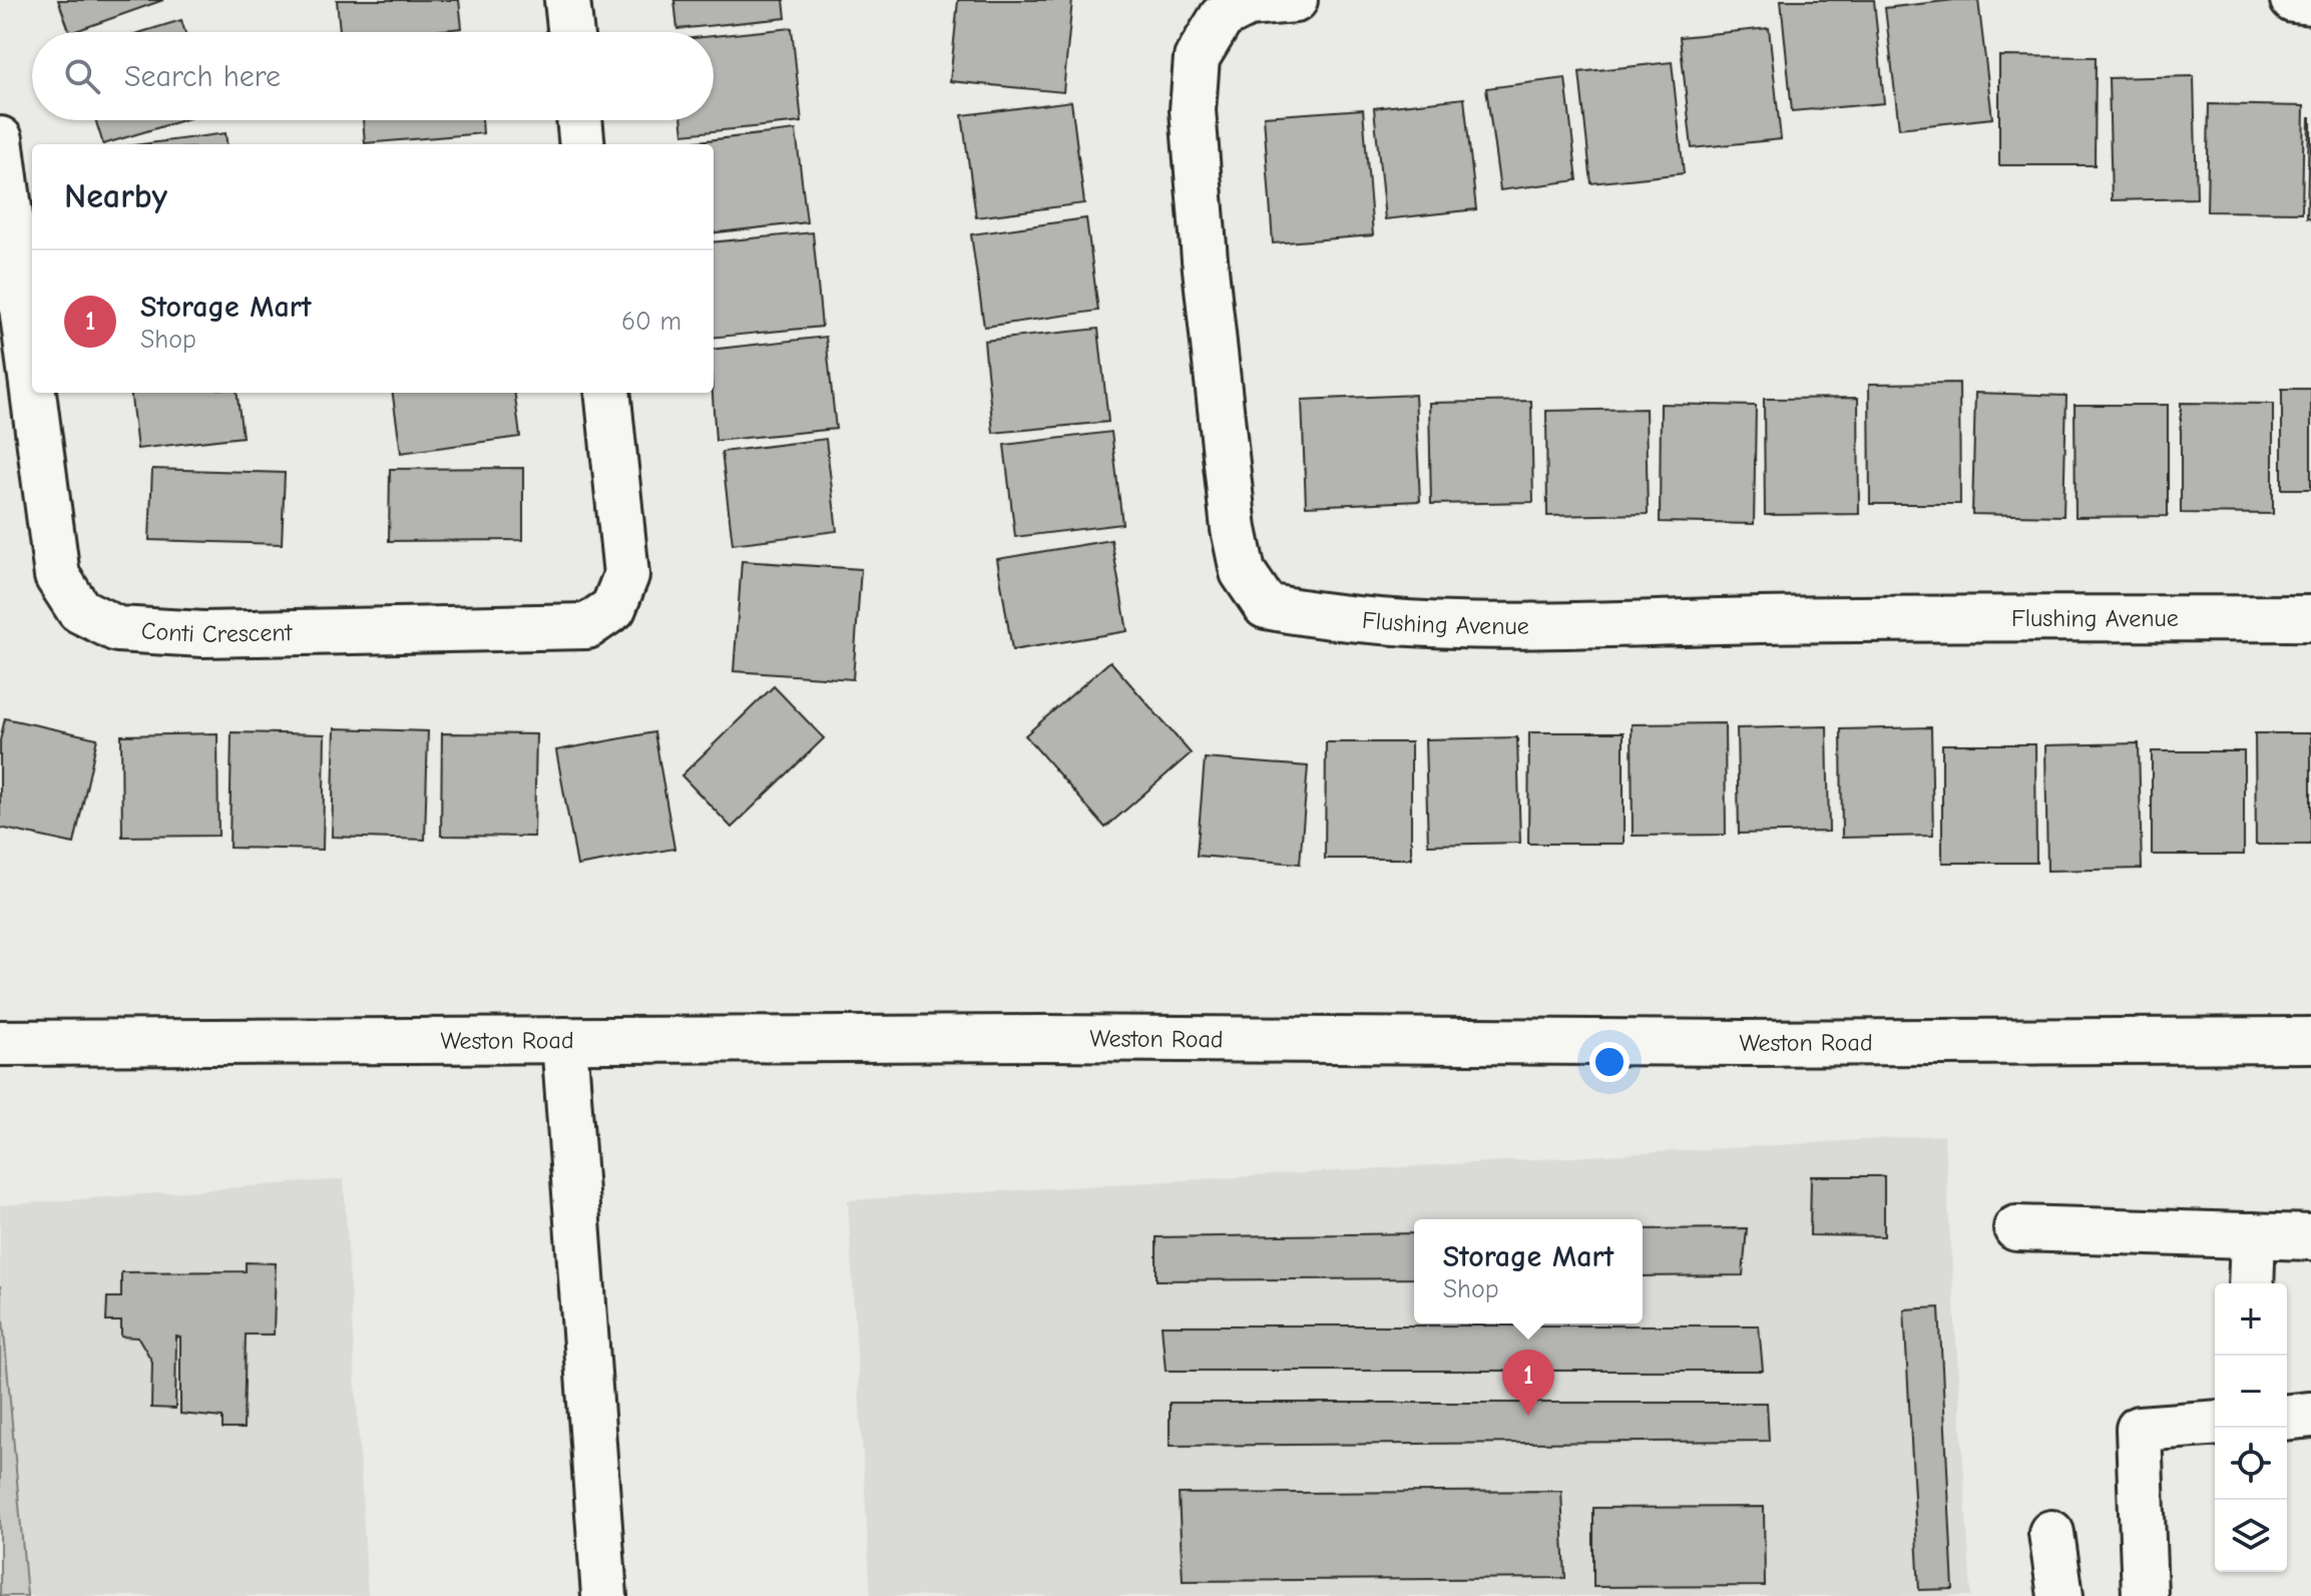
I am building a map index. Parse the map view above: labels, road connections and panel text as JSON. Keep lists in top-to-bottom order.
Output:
{
  "streets": {
    "street": ["Flushing Avenue", "Conti Crescent", "Weston Road"]
  },
  "page": {
    "search": "Search here",
    "heading": "Nearby",
    "list": [
      {
        "mark": "1",
        "name": "Storage Mart",
        "note": "Shop",
        "value": "60 m"
      }
    ],
    "popup": ["Storage Mart", "Shop"],
    "map_buttons": ["+", "−"],
    "pins": "1"
  }
}
